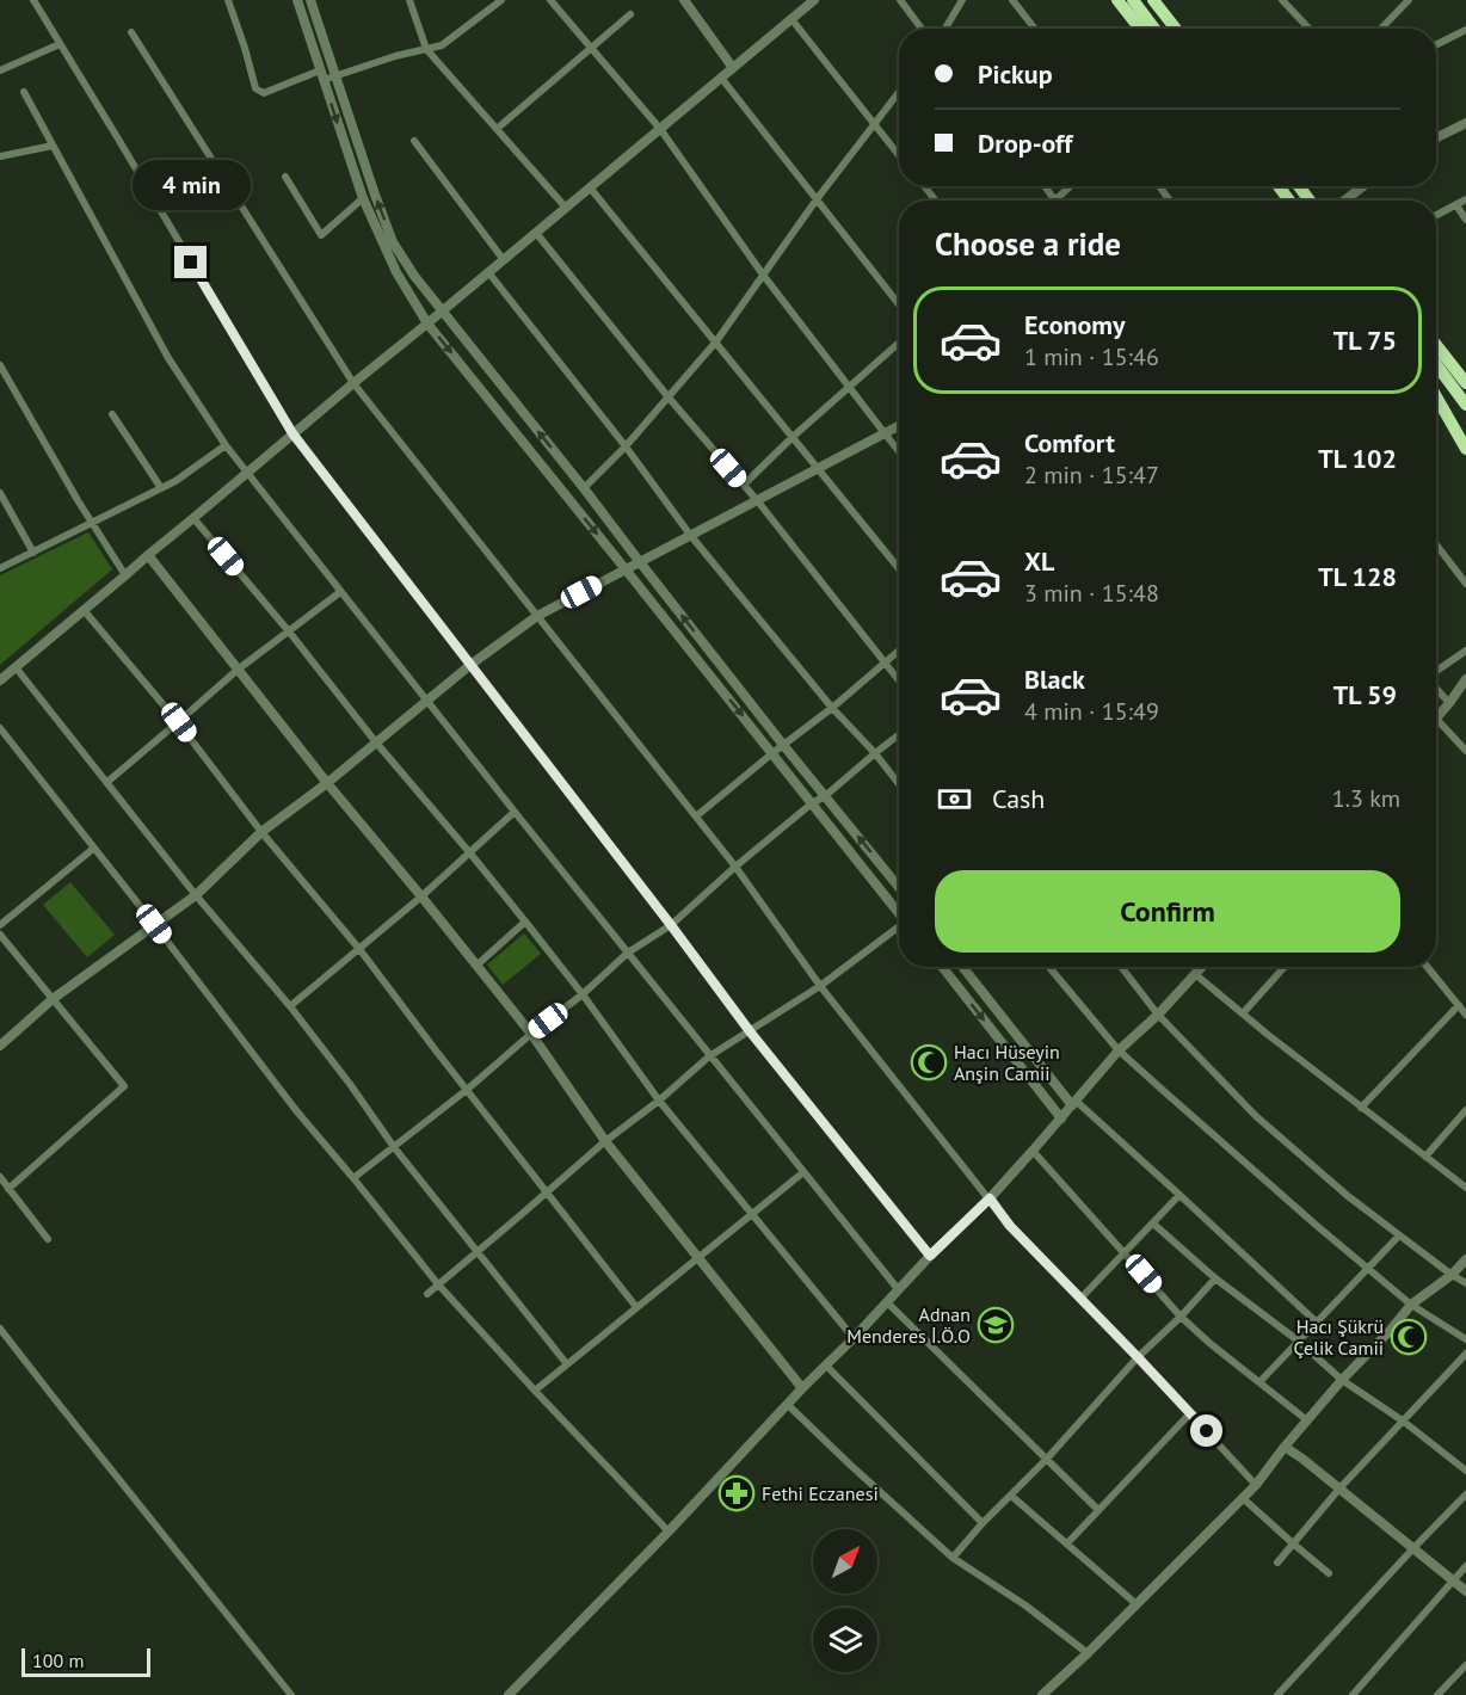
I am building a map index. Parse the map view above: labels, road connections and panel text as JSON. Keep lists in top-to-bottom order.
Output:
{
  "places": {
    "mosque": ["Hacı Hüseyin Anşin Camii", "Hacı Şükrü Çelik Camii"],
    "school or university": ["Adnan Menderes İ.Ö.O"],
    "pharmacy": ["Fethi Eczanesi"]
  },
  "scale_bar": "100 m",
  "north": "top right",
  "page": {
    "banner": ["Pickup", "Drop-off"],
    "bubble": "4 min",
    "heading": "Choose a ride",
    "list": [
      {
        "name": "Economy",
        "note": "1 min · 15:46",
        "value": "TL 75"
      },
      {
        "name": "Comfort",
        "note": "2 min · 15:47",
        "value": "TL 102"
      },
      {
        "name": "XL",
        "note": "3 min · 15:48",
        "value": "TL 128"
      },
      {
        "name": "Black",
        "note": "4 min · 15:49",
        "value": "TL 59"
      }
    ],
    "pay": ["Cash", "1.3 km"],
    "buttons": "Confirm",
    "scale": "100 m"
  }
}
